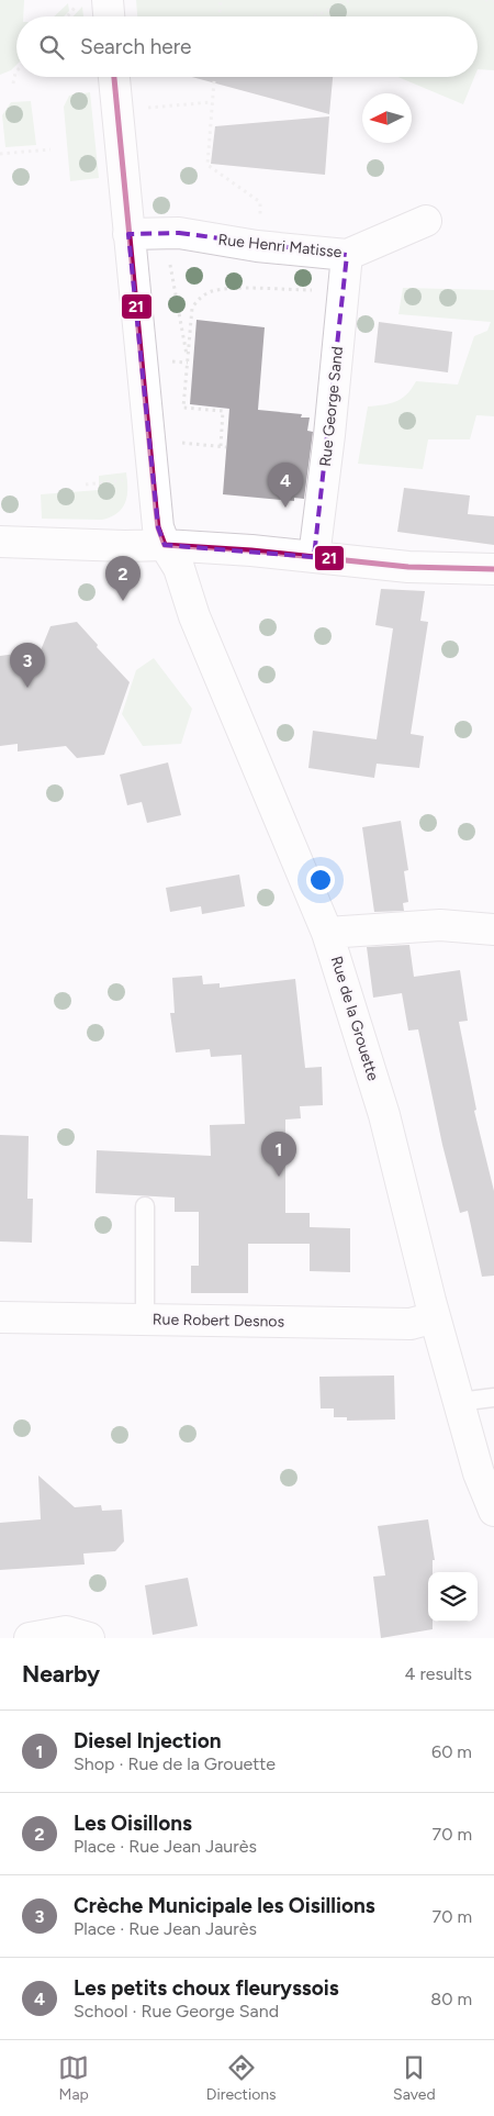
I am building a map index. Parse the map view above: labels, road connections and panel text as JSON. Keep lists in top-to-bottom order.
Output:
{
  "streets": {
    "street": [
      "Rue Henri Matisse",
      "Rue George Sand",
      "Rue de la Grouette",
      "Rue Robert Desnos"
    ]
  },
  "crossings": [
    ["Rue Henri Matisse", "Rue George Sand"],
    ["Rue Henri Matisse", "Rue de la Grouette"],
    ["Rue de la Grouette", "Rue Robert Desnos"]
  ],
  "lines": ["transit line 21"],
  "north": "left",
  "page": {
    "search": "Search here",
    "pins": [
      "4",
      "2",
      "3",
      "1"
    ],
    "heading": ["Nearby", "4 results"],
    "list": [
      {
        "mark": "1",
        "name": "Diesel Injection",
        "note": "Shop · Rue de la Grouette",
        "value": "60 m"
      },
      {
        "mark": "2",
        "name": "Les Oisillons",
        "note": "Place · Rue Jean Jaurès",
        "value": "70 m"
      },
      {
        "mark": "3",
        "name": "Crèche Municipale les Oisillions",
        "note": "Place · Rue Jean Jaurès",
        "value": "70 m"
      },
      {
        "mark": "4",
        "name": "Les petits choux fleuryssois",
        "note": "School · Rue George Sand",
        "value": "80 m"
      }
    ],
    "nav": ["Map", "Directions", "Saved"]
  }
}
